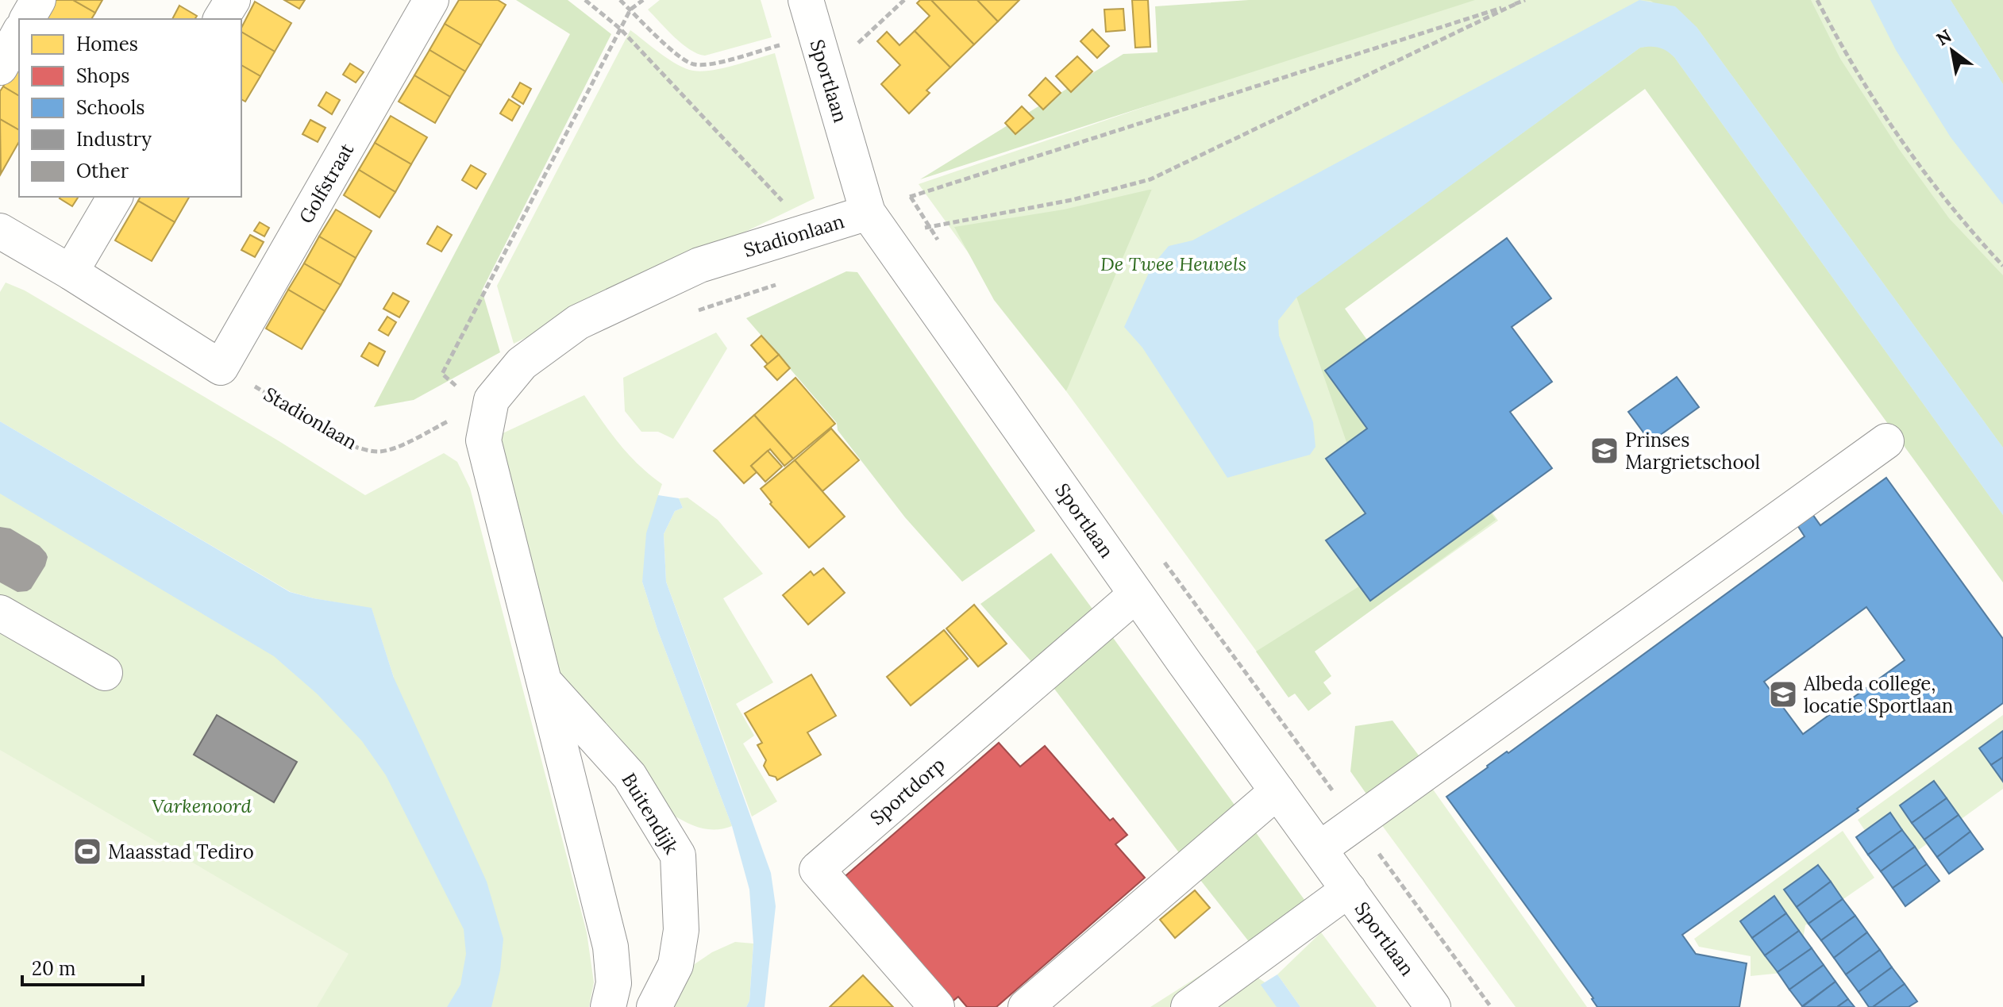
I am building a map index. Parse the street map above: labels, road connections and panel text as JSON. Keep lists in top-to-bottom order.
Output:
{
  "streets": {
    "street": [
      "Sportlaan",
      "Golfstraat",
      "Stadionlaan",
      "Sportdorp",
      "Buitendijk"
    ]
  },
  "crossings": [
    ["Sportlaan", "Stadionlaan"],
    ["Sportlaan", "Sportdorp"],
    ["Golfstraat", "Stadionlaan"],
    ["Stadionlaan", "Buitendijk"]
  ],
  "parks": ["De Twee Heuvels", "Varkenoord"],
  "places": {
    "school or university": ["Prinses Margrietschool", "Albeda college, locatie Sportlaan"],
    "sports": ["Maasstad Tediro"]
  },
  "legend": [
    "Homes",
    "Shops",
    "Schools",
    "Industry",
    "Other"
  ],
  "scale_bar": "20 m",
  "north": "top left"
}
